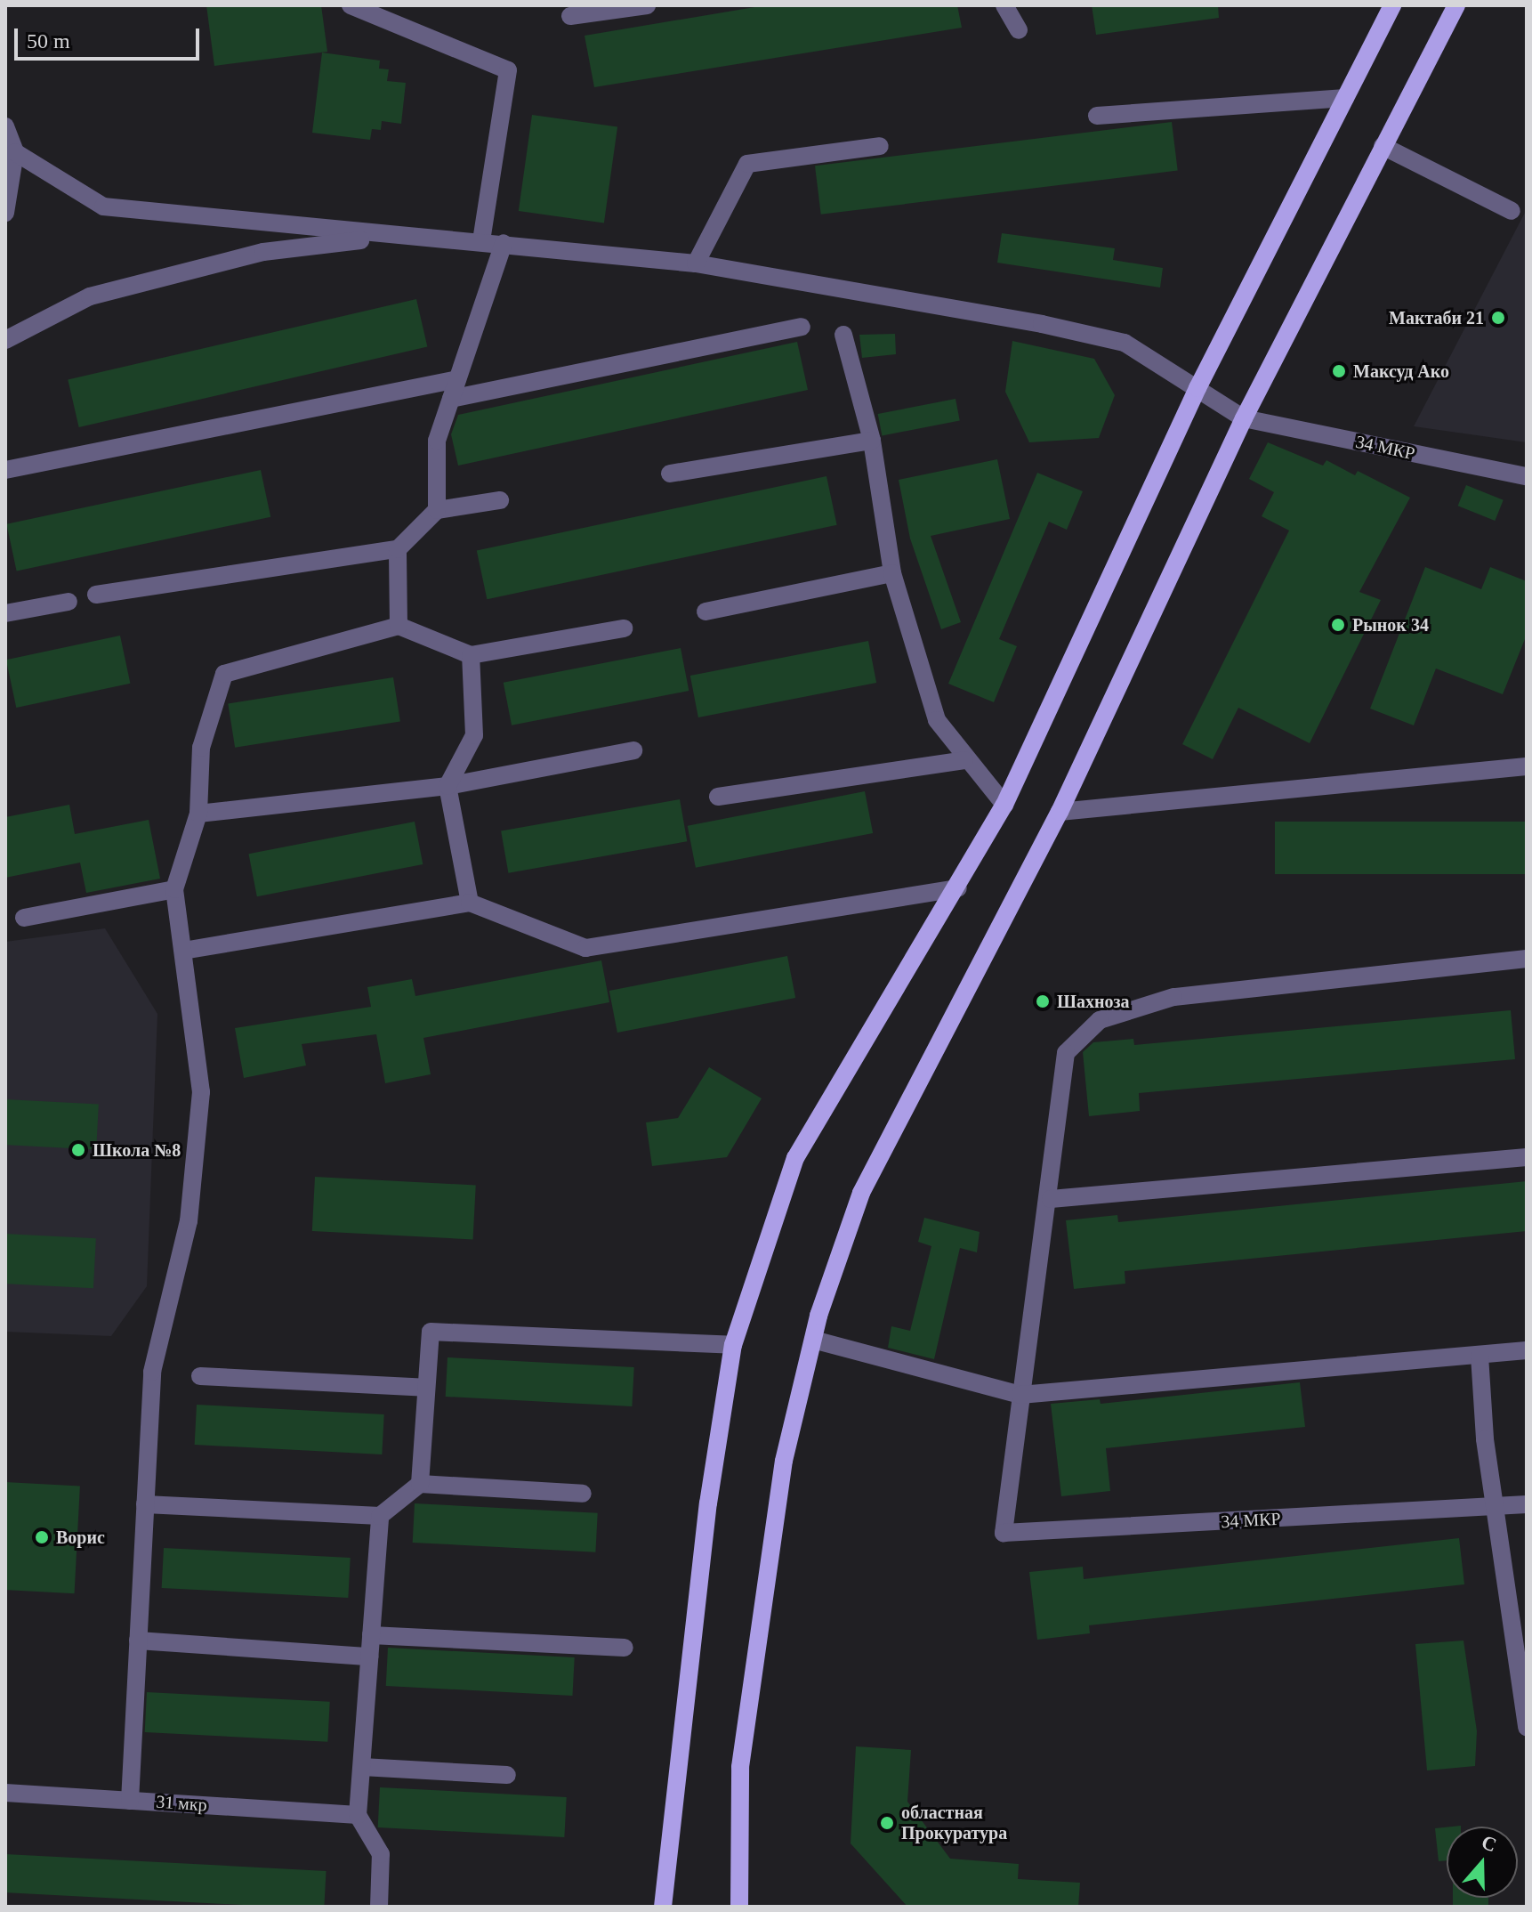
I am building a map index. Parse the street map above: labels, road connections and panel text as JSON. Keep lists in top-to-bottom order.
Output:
{
  "streets": {
    "street": ["34 МКР", "31 мкр"]
  },
  "places": [
    "Мактаби 21",
    "Максуд Ако",
    "Рынок 34",
    "Шахноза",
    "Школа №8",
    "Ворис",
    "областная Прокуратура"
  ],
  "scale_bar": "50 m",
  "north": "top"
}
